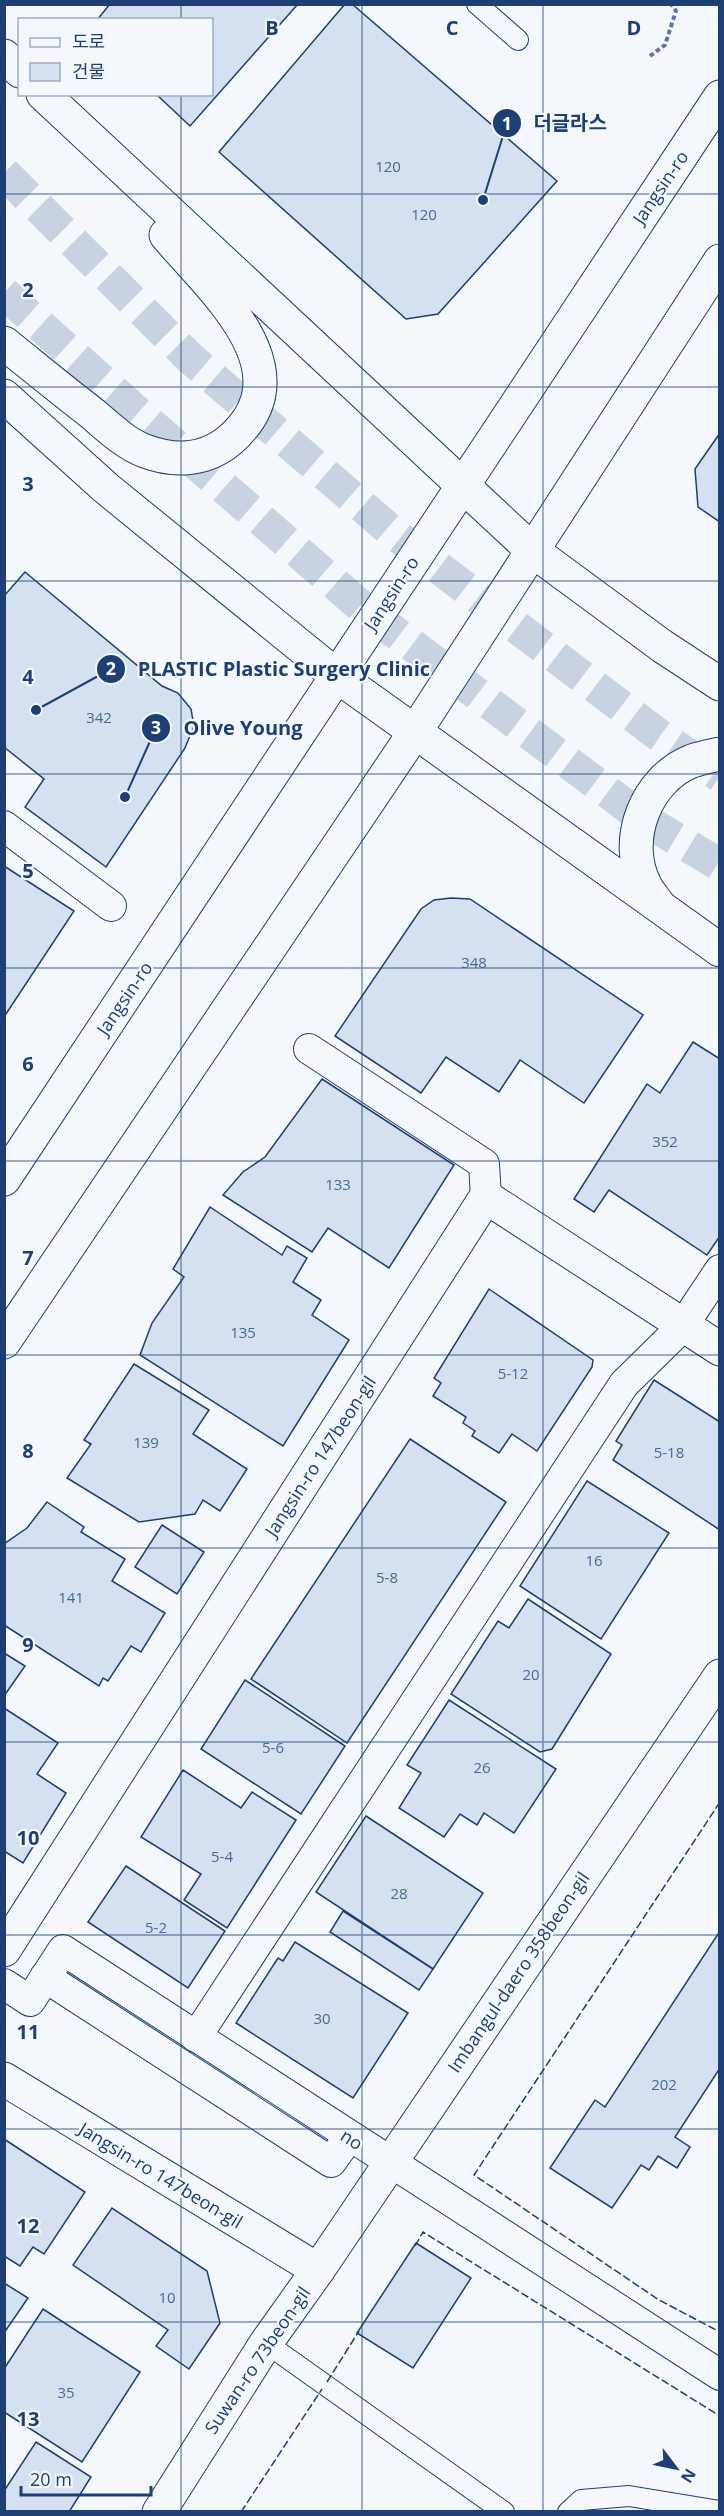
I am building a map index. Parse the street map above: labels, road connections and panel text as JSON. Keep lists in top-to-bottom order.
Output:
{
  "streets": {
    "main road": [
      "Jangsin-ro",
      "Jangsin-ro 147beon-gil",
      "Imbangul-daero 358beon-gil",
      "Suwan-ro 73beon-gil"
    ],
    "street": ["no"]
  },
  "crossings": [
    ["Jangsin-ro 147beon-gil", "Imbangul-daero 358beon-gil"],
    ["Jangsin-ro 147beon-gil", "Suwan-ro 73beon-gil"],
    ["Imbangul-daero 358beon-gil", "no"],
    ["Imbangul-daero 358beon-gil", "Suwan-ro 73beon-gil"]
  ],
  "places": ["더글라스", "PLASTIC Plastic Surgery Clinic", "Olive Young"],
  "house_numbers": [
    "120",
    "120",
    "342",
    "348",
    "352",
    "133",
    "135",
    "5-12",
    "139",
    "5-18",
    "16",
    "5-8",
    "141",
    "20",
    "5-6",
    "26",
    "5-4",
    "28",
    "5-2",
    "30",
    "202",
    "10",
    "35"
  ],
  "legend": ["도로", "건물"],
  "scale_bar": "20 m",
  "north": "bottom right",
  "grid": {
    "columns": ["B", "C", "D"],
    "rows": [
      "2",
      "3",
      "4",
      "5",
      "6",
      "7",
      "8",
      "9",
      "10",
      "11",
      "12",
      "13"
    ]
  }
}
